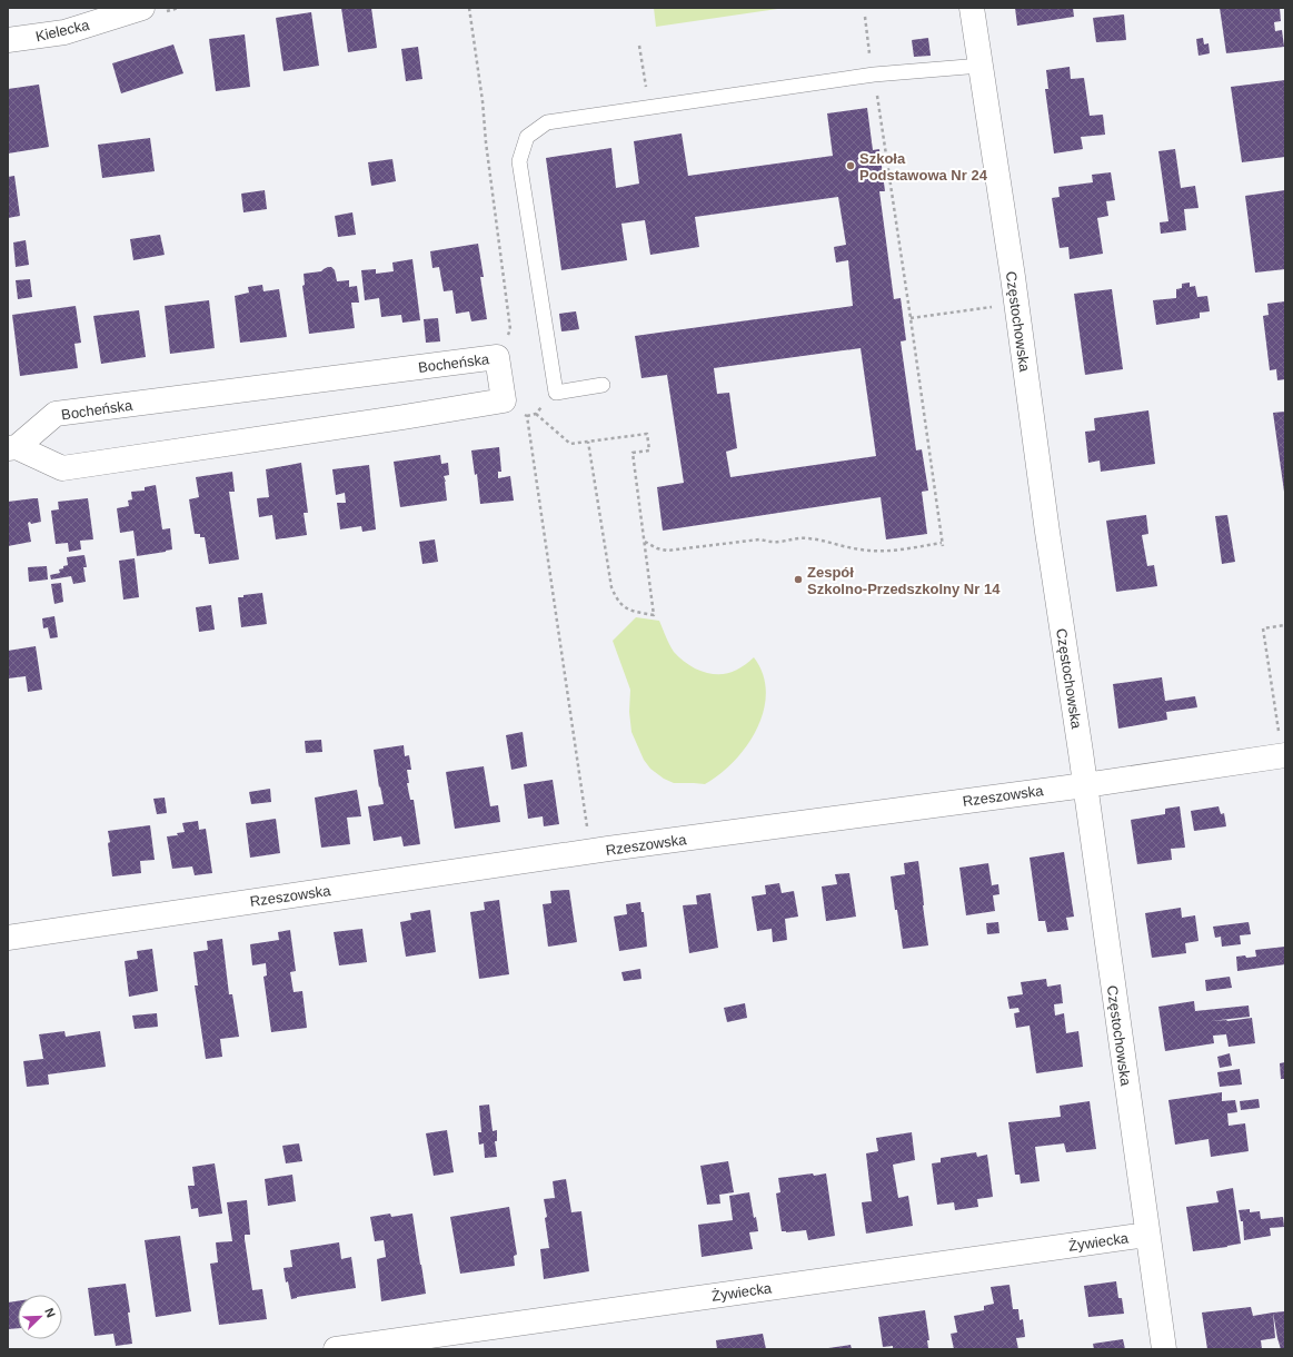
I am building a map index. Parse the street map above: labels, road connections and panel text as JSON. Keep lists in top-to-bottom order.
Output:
{
  "streets": {
    "street": [
      "Kielecka",
      "Częstochowska",
      "Bocheńska",
      "Rzeszowska",
      "Żywiecka"
    ]
  },
  "crossings": [
    ["Częstochowska", "Rzeszowska"],
    ["Częstochowska", "Żywiecka"]
  ],
  "places": ["Szkoła Podstawowa Nr 24", "Zespół Szkolno-Przedszkolny Nr 14"],
  "north": "top right"
}
